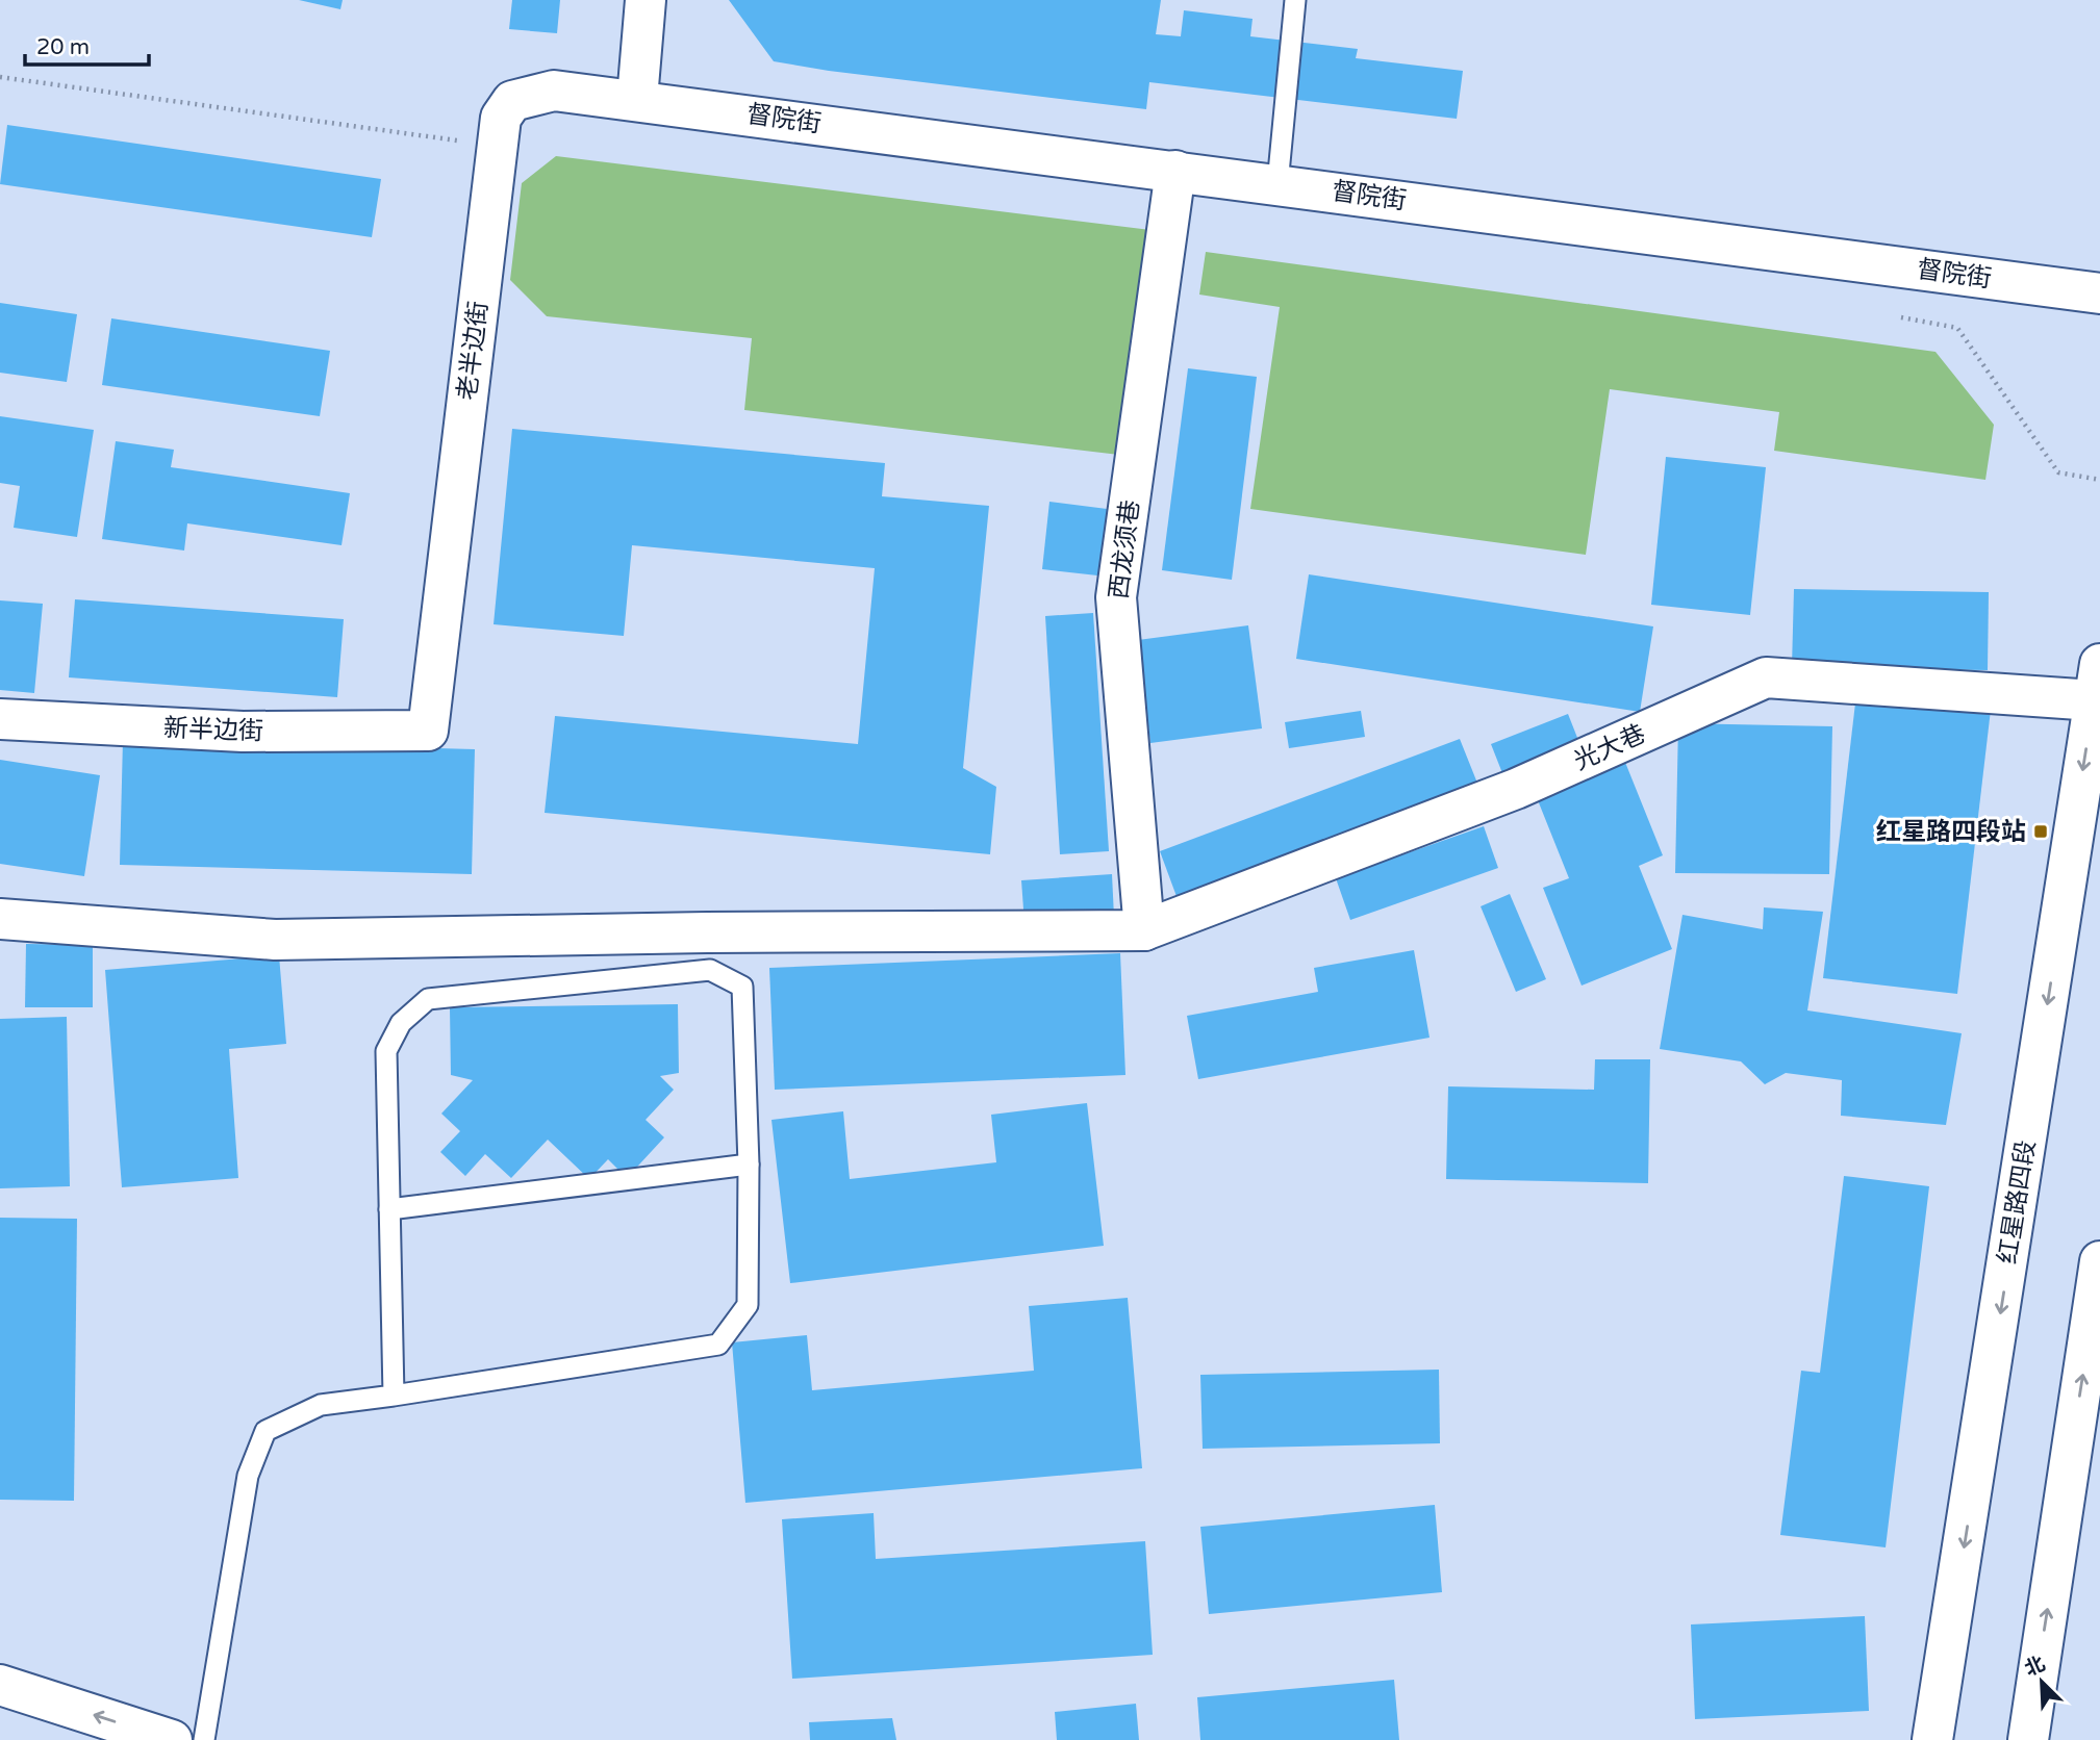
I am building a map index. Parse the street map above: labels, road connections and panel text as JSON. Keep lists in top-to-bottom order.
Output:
{
  "streets": {
    "street": [
      "督院街",
      "老半边街",
      "西龙须巷",
      "新半边街",
      "光大巷",
      "红星路四段"
    ]
  },
  "crossings": [
    ["督院街", "老半边街"],
    ["督院街", "西龙须巷"],
    ["老半边街", "新半边街"],
    ["西龙须巷", "光大巷"],
    ["光大巷", "红星路四段"]
  ],
  "places": {
    "transit": ["红星路四段站"]
  },
  "scale_bar": "20 m",
  "north": "top left"
}
